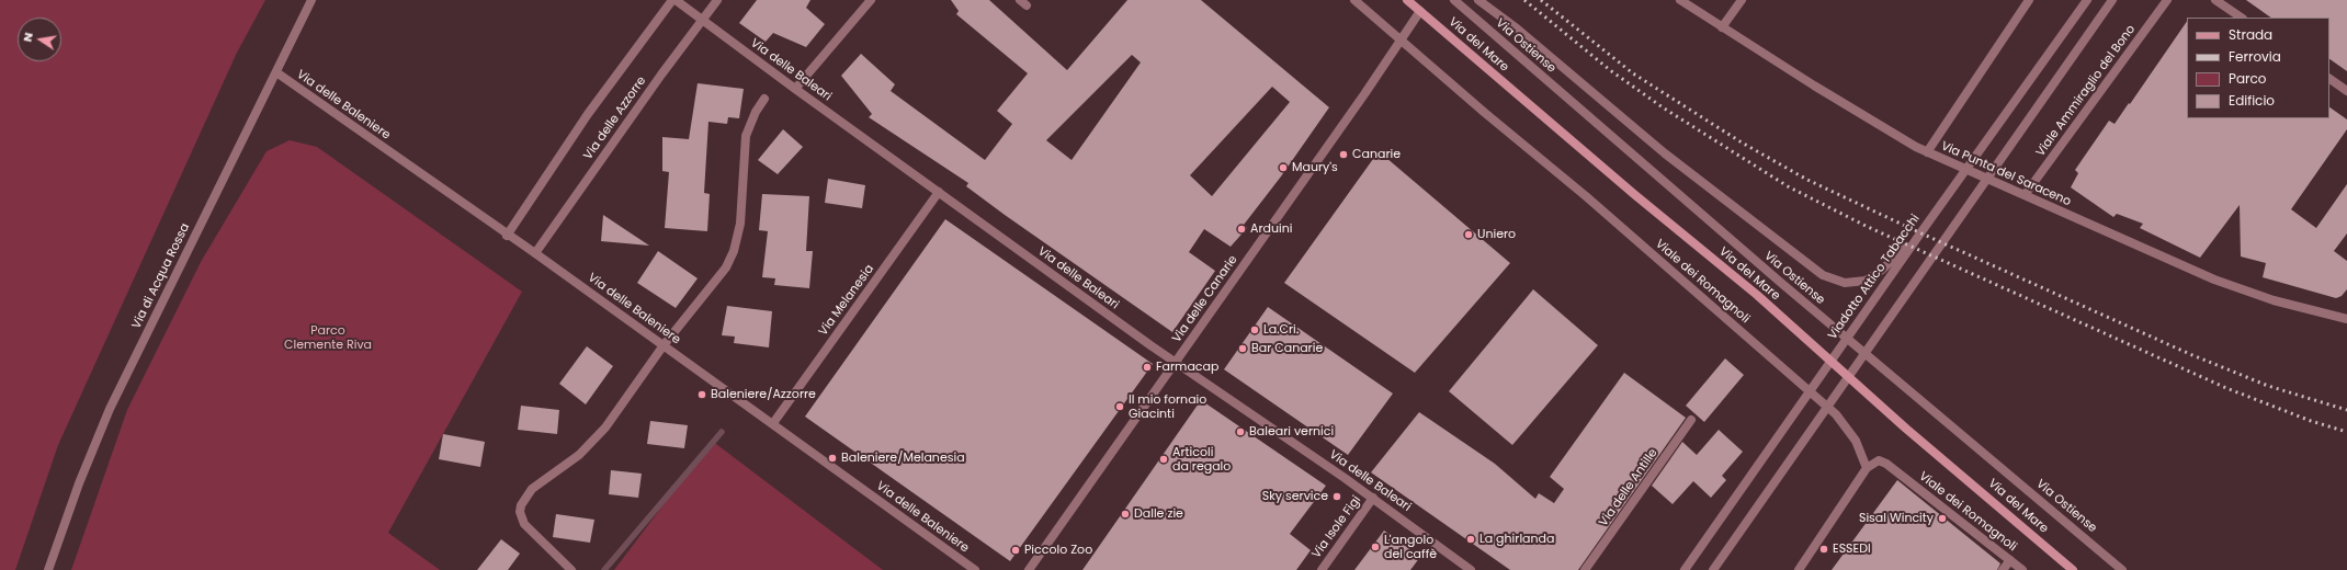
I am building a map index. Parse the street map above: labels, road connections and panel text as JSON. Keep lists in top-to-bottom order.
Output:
{
  "streets": {
    "main road": ["Via del Mare"],
    "street": [
      "Via Ostiense",
      "Via delle Baleari",
      "Viale Ammiraglio del Bono",
      "Via delle Baleniere",
      "Via delle Azzorre",
      "Via Punta del Saraceno",
      "Via di Acqua Rossa",
      "Viadotto Attico Tabacchi",
      "Viale dei Romagnoli",
      "Via delle Canarie",
      "Via Melanesia",
      "Via delle Antille",
      "Via Isole Figi"
    ]
  },
  "crossings": [
    ["Via delle Baleari", "Via delle Azzorre"],
    ["Via delle Baleari", "Via delle Canarie"],
    ["Via delle Baleari", "Via Melanesia"],
    ["Via delle Baleari", "Via Isole Figi"],
    ["Viale Ammiraglio del Bono", "Via Punta del Saraceno"],
    ["Via delle Baleniere", "Via delle Azzorre"],
    ["Via delle Baleniere", "Via di Acqua Rossa"],
    ["Via delle Baleniere", "Via Melanesia"],
    ["Viale dei Romagnoli", "Via delle Canarie"]
  ],
  "parks": ["Parco Clemente Riva"],
  "places": [
    "Canarie",
    "Maury's",
    "Arduini",
    "Uniero",
    "La.Cri.",
    "Bar Canarie",
    "Farmacap",
    "Baleniere/Azzorre",
    "Il mio fornaio Giacinti",
    "Baleari vernici",
    "Baleniere/Melanesia",
    "Articoli da regalo",
    "Sky service",
    "Dalle zie",
    "Sisal Wincity",
    "La ghirlanda",
    "L'angolo del caffè",
    "ESSEDI",
    "Piccolo Zoo"
  ],
  "legend": [
    "Strada",
    "Ferrovia",
    "Parco",
    "Edificio"
  ],
  "north": "left"
}
